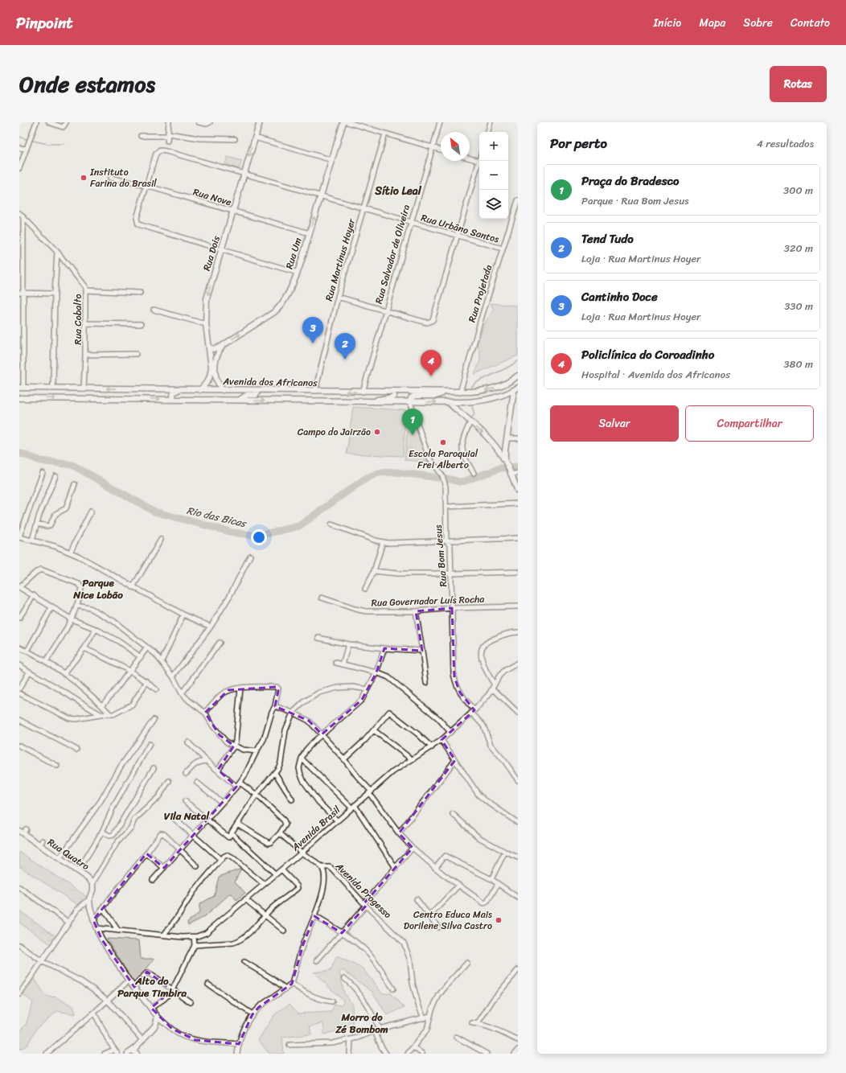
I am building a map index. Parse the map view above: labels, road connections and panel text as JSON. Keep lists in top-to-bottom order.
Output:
{
  "streets": {
    "main road": [
      "Rua Dois",
      "Rua Um",
      "Avenida dos Africanos",
      "Rua Quatro"
    ],
    "street": [
      "Rua Nove",
      "Rua Urbâno Santos",
      "Rua Salvador de Oliveira",
      "Rua Martinus Hoyer",
      "Rua Projetada",
      "Rua Cobalto",
      "Rua Bom Jesus",
      "Rua Governador Luís Rocha",
      "Avenida Brasil",
      "Avenida Progesso"
    ]
  },
  "crossings": [
    ["Rua Nove", "Rua Urbâno Santos"],
    ["Rua Nove", "Rua Dois"],
    ["Rua Nove", "Rua Um"],
    ["Rua Urbâno Santos", "Rua Dois"],
    ["Rua Urbâno Santos", "Rua Um"],
    ["Rua Urbâno Santos", "Rua Salvador de Oliveira"],
    ["Rua Urbâno Santos", "Rua Martinus Hoyer"],
    ["Rua Urbâno Santos", "Rua Projetada"],
    ["Rua Dois", "Rua Um"],
    ["Rua Dois", "Avenida dos Africanos"],
    ["Rua Salvador de Oliveira", "Avenida dos Africanos"],
    ["Rua Martinus Hoyer", "Avenida dos Africanos"],
    ["Rua Projetada", "Avenida dos Africanos"],
    ["Rua Cobalto", "Avenida dos Africanos"],
    ["Avenida dos Africanos", "Rua Bom Jesus"],
    ["Rua Bom Jesus", "Rua Governador Luís Rocha"],
    ["Rua Bom Jesus", "Avenida Brasil"],
    ["Avenida Brasil", "Avenida Progesso"]
  ],
  "one_way": ["Rua Dois", "Rua Um"],
  "districts": [
    "Sítio Leal",
    "Parque Nice Lobão",
    "Vila Natal",
    "Alto do Parque Timbira",
    "Morro do Zé Bombom"
  ],
  "water": ["Rio das Bicas"],
  "places": [
    "Instituto Farina do Brasil",
    "Campo do Jairzão",
    "Escola Paroquial Frei Alberto",
    "Centro Educa Mais Dorilene Silva Castro"
  ],
  "north": "top left",
  "page": {
    "header": "Pinpoint",
    "nav": [
      "Início",
      "Mapa",
      "Sobre",
      "Contato"
    ],
    "title": "Onde estamos",
    "buttons": [
      "Rotas",
      ["Salvar", "Compartilhar"]
    ],
    "heading": ["Por perto", "4 resultados"],
    "map_buttons": ["+", "−"],
    "list": [
      {
        "mark": "1",
        "name": "Praça do Bradesco",
        "note": "Parque · Rua Bom Jesus",
        "value": "300 m"
      },
      {
        "mark": "2",
        "name": "Tend Tudo",
        "note": "Loja · Rua Martinus Hoyer",
        "value": "320 m"
      },
      {
        "mark": "3",
        "name": "Cantinho Doce",
        "note": "Loja · Rua Martinus Hoyer",
        "value": "330 m"
      },
      {
        "mark": "4",
        "name": "Policlínica do Coroadinho",
        "note": "Hospital · Avenida dos Africanos",
        "value": "380 m"
      }
    ],
    "pins": [
      "3",
      "2",
      "4",
      "1"
    ]
  }
}
